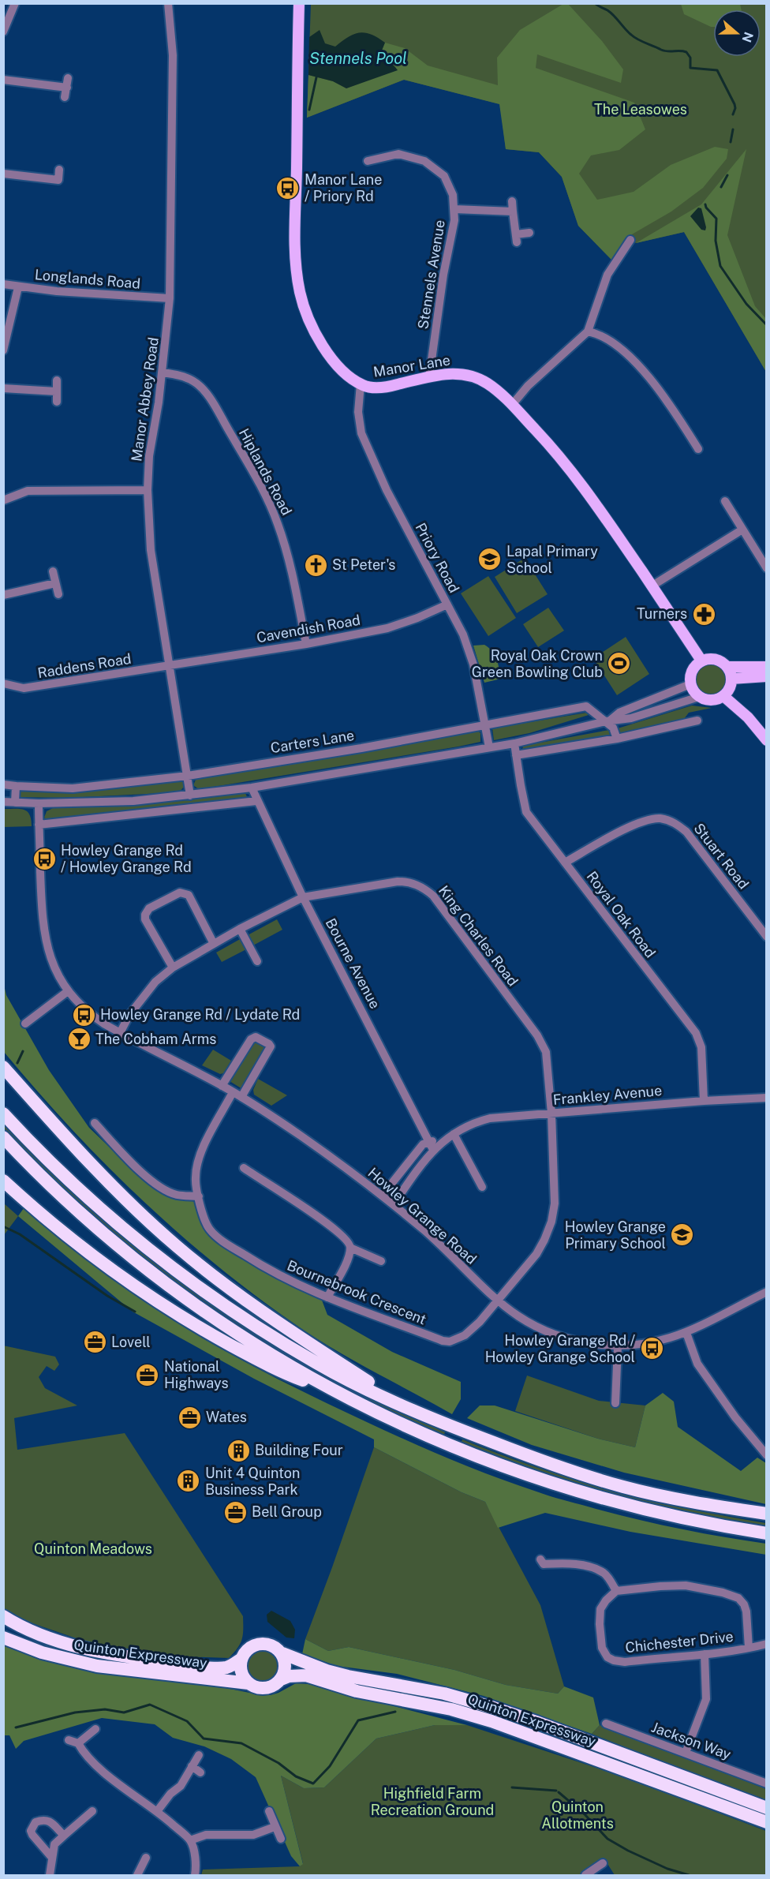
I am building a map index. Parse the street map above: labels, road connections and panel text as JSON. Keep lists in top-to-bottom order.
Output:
{
  "streets": {
    "highway": ["Quinton Expressway"],
    "main road": ["Manor Lane"],
    "street": [
      "Stennels Avenue",
      "Longlands Road",
      "Manor Abbey Road",
      "Hiplands Road",
      "Priory Road",
      "Cavendish Road",
      "Raddens Road",
      "Carters Lane",
      "Stuart Road",
      "Royal Oak Road",
      "King Charles Road",
      "Bourne Avenue",
      "Frankley Avenue",
      "Howley Grange Road",
      "Bournebrook Crescent",
      "Chichester Drive",
      "Jackson Way"
    ]
  },
  "crossings": [
    ["Stennels Avenue", "Manor Lane"],
    ["Longlands Road", "Manor Abbey Road"],
    ["Manor Lane", "Priory Road"],
    ["Manor Abbey Road", "Hiplands Road"],
    ["Manor Abbey Road", "Cavendish Road"],
    ["Manor Abbey Road", "Raddens Road"],
    ["Manor Abbey Road", "Carters Lane"],
    ["Hiplands Road", "Cavendish Road"],
    ["Priory Road", "Cavendish Road"],
    ["Priory Road", "Carters Lane"],
    ["Cavendish Road", "Raddens Road"],
    ["Stuart Road", "Royal Oak Road"],
    ["Royal Oak Road", "Frankley Avenue"],
    ["King Charles Road", "Bourne Avenue"],
    ["King Charles Road", "Frankley Avenue"],
    ["King Charles Road", "Howley Grange Road"],
    ["King Charles Road", "Bournebrook Crescent"],
    ["Bourne Avenue", "Frankley Avenue"],
    ["Frankley Avenue", "Howley Grange Road"],
    ["Howley Grange Road", "Bournebrook Crescent"]
  ],
  "water": ["Stennels Pool"],
  "parks": [
    "The Leasowes",
    "Quinton Meadows",
    "Highfield Farm Recreation Ground",
    "Quinton Allotments"
  ],
  "places": {
    "bus stop": [
      "Manor Lane / Priory Rd",
      "Howley Grange Rd / Howley Grange Rd",
      "Howley Grange Rd / Lydate Rd",
      "Howley Grange Rd / Howley Grange School"
    ],
    "school or university": ["Lapal Primary School", "Howley Grange Primary School"],
    "church": ["St Peter's"],
    "pharmacy": ["Turners"],
    "sports": ["Royal Oak Crown Green Bowling Club"],
    "bar": ["The Cobham Arms"],
    "office": [
      "Lovell",
      "National Highways",
      "Wates",
      "Bell Group"
    ],
    "building": ["Building Four", "Unit 4 Quinton Business Park"]
  },
  "north": "right"
}
